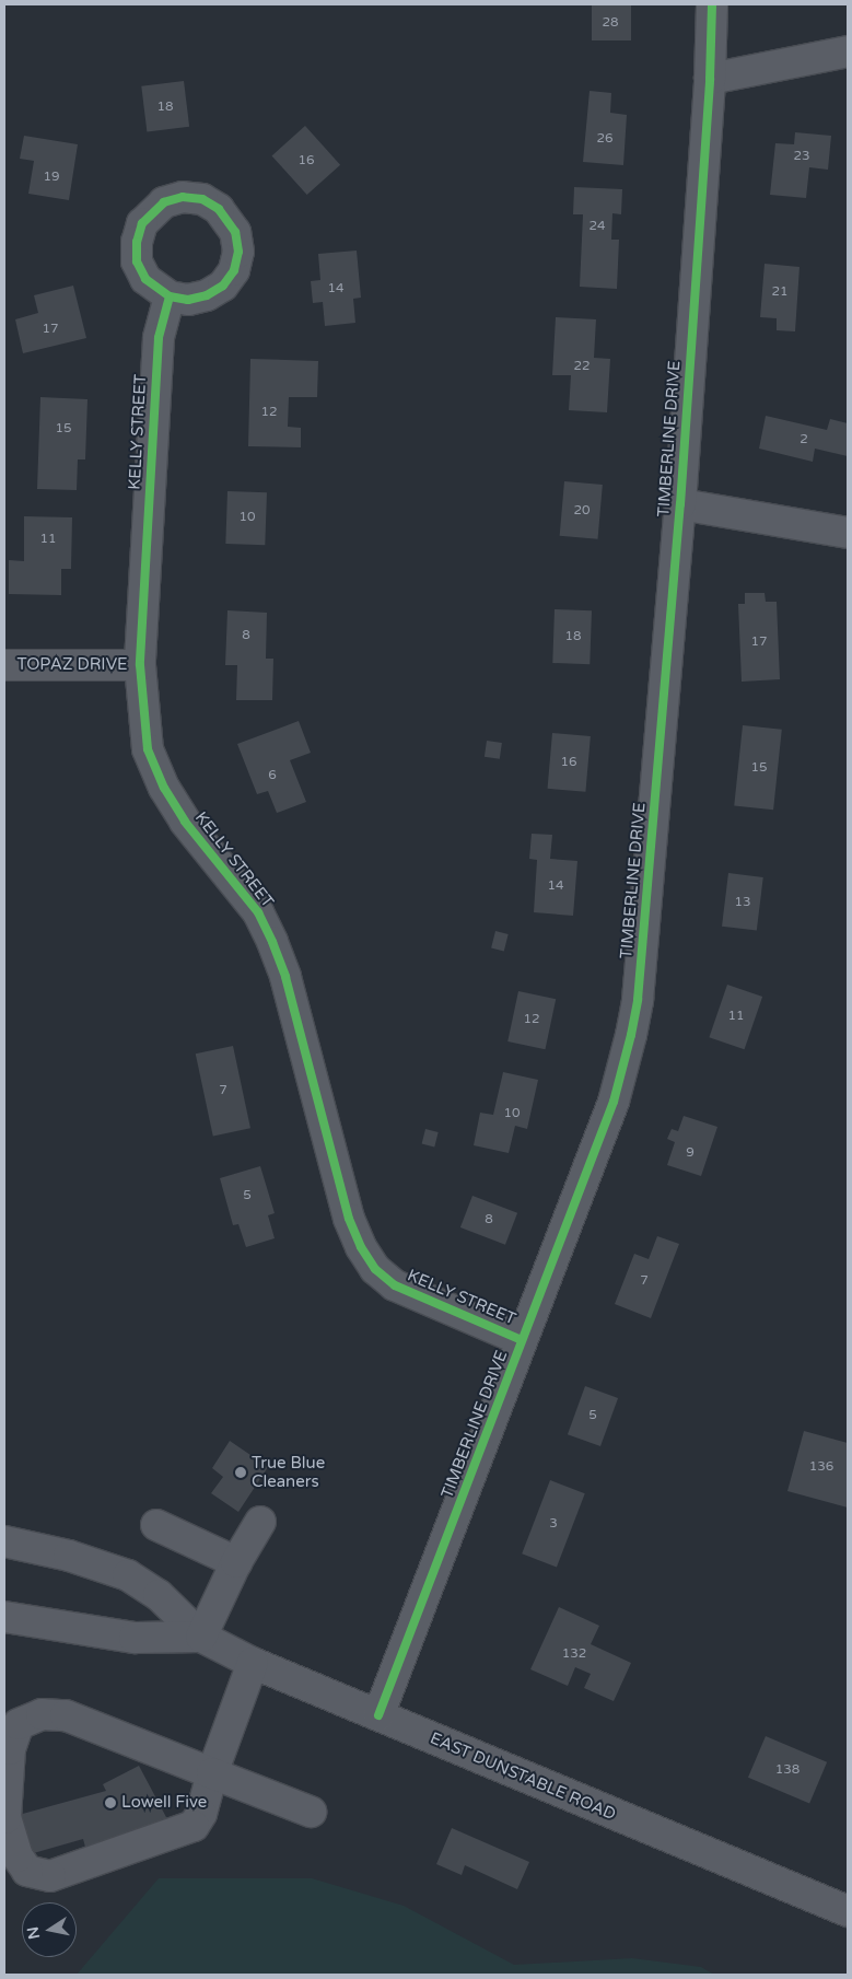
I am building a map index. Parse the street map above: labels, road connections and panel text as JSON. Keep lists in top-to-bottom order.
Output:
{
  "streets": {
    "street": [
      "KELLY STREET",
      "TIMBERLINE DRIVE",
      "TOPAZ DRIVE",
      "EAST DUNSTABLE ROAD"
    ]
  },
  "crossings": [
    ["KELLY STREET", "TIMBERLINE DRIVE"],
    ["KELLY STREET", "TOPAZ DRIVE"],
    ["TIMBERLINE DRIVE", "EAST DUNSTABLE ROAD"]
  ],
  "places": ["True Blue Cleaners", "Lowell Five"],
  "house_numbers": [
    "28",
    "18",
    "26",
    "23",
    "16",
    "19",
    "24",
    "14",
    "21",
    "17",
    "22",
    "12",
    "15",
    "2",
    "20",
    "10",
    "11",
    "8",
    "18",
    "17",
    "16",
    "15",
    "6",
    "14",
    "13",
    "11",
    "12",
    "7",
    "10",
    "9",
    "5",
    "8",
    "7",
    "5",
    "136",
    "3",
    "132",
    "138"
  ],
  "north": "left"
}
